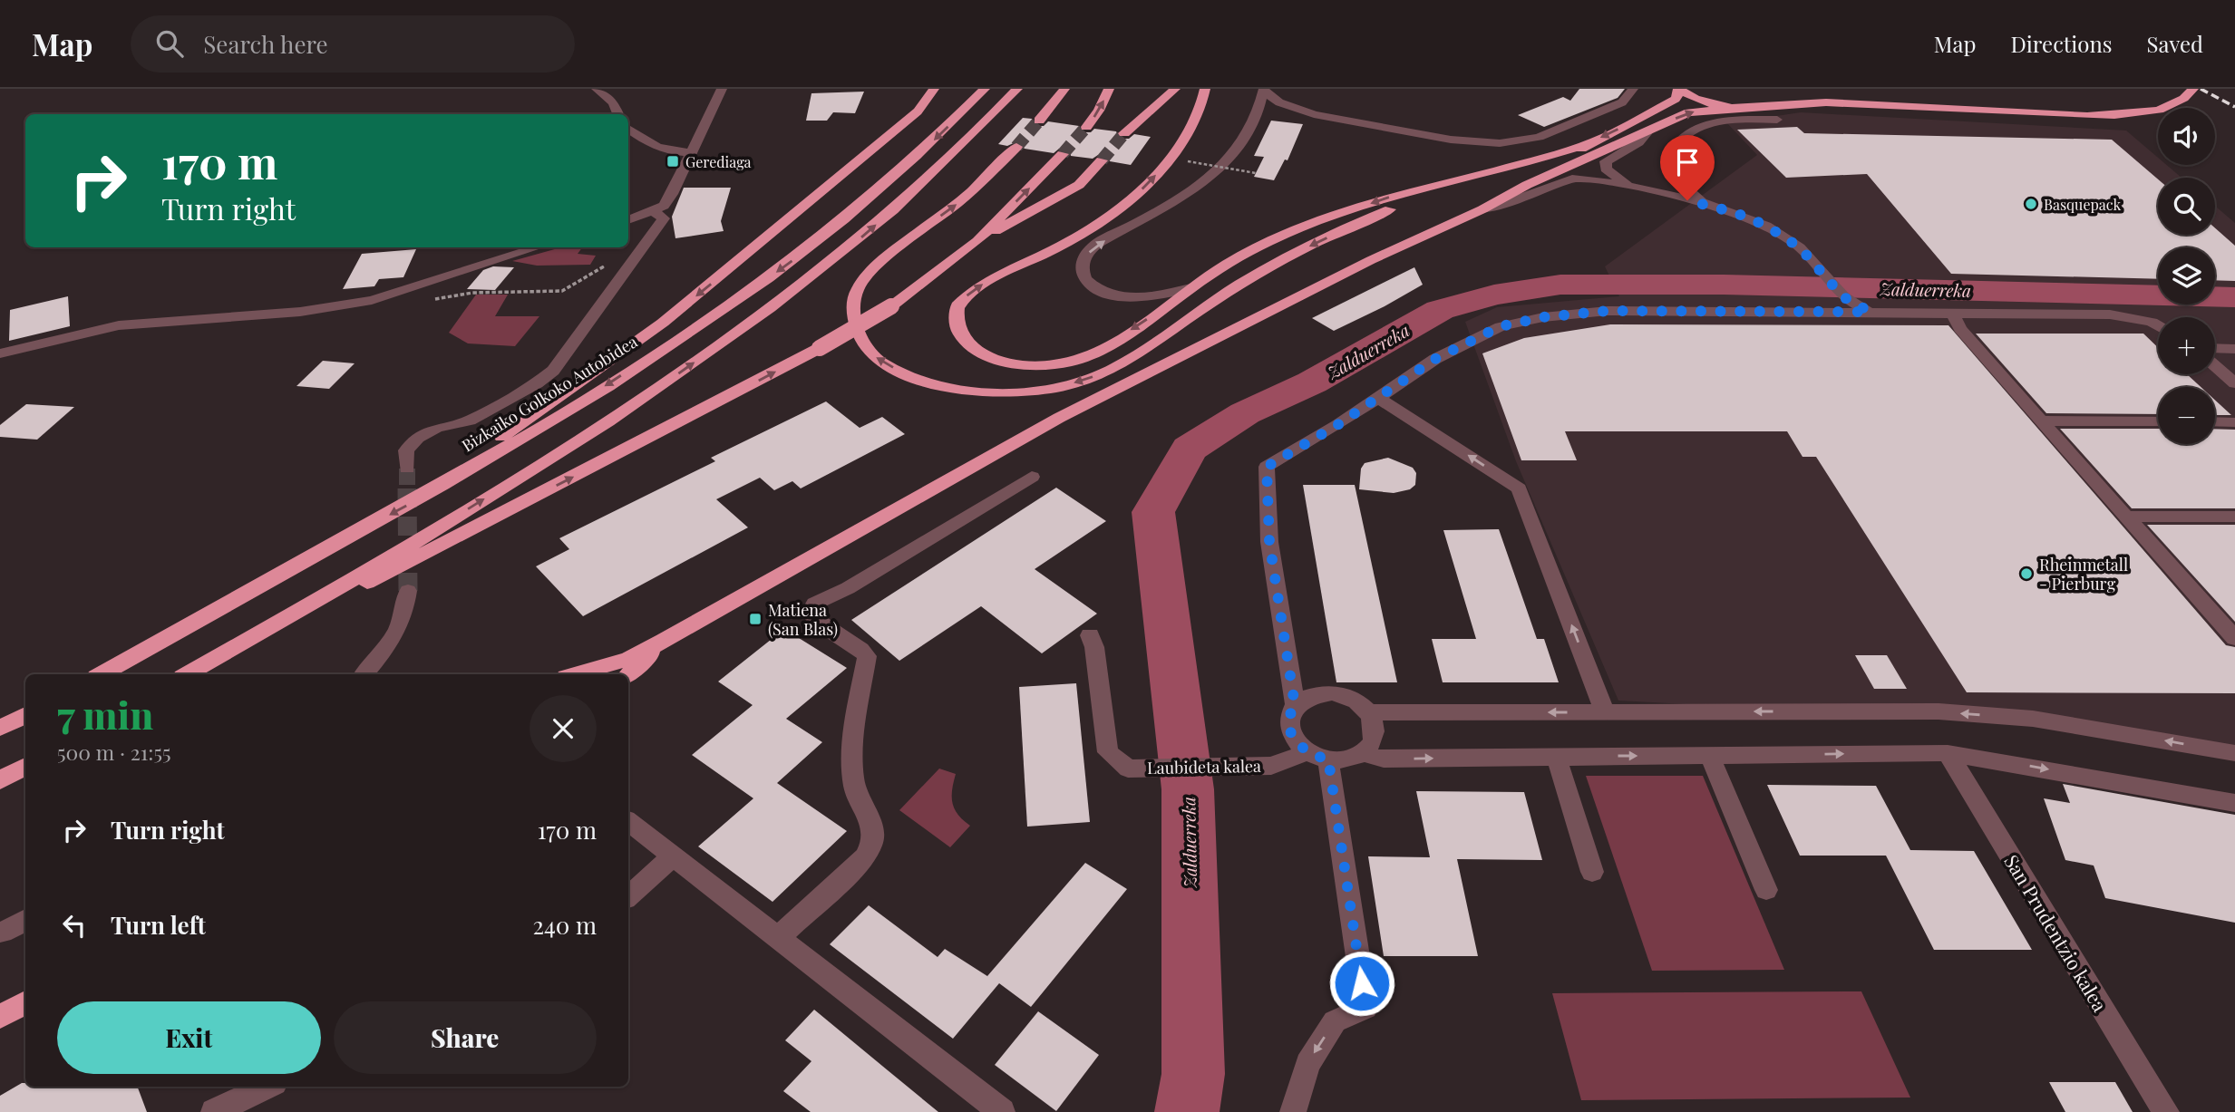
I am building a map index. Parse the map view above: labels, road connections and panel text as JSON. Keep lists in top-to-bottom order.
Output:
{
  "streets": {
    "highway": ["Bizkaiko Golkoko Autobidea"],
    "street": ["Laubideta kalea", "San Prudentzio kalea"]
  },
  "water": ["Zalduerreka"],
  "places": {
    "transit": ["Gerediaga", "Matiena (San Blas)"],
    "other": ["Basquepack", "Rheinmetall - Pierburg"]
  },
  "page": {
    "header": "Map",
    "search": "Search here",
    "nav": ["Map", "Directions", "Saved"],
    "map_buttons": ["+", "−"],
    "turn": ["170 m", "Turn right"],
    "heading": ["7 min", "500 m · 21:55"],
    "list": [
      {
        "name": "Turn right",
        "value": "170 m"
      },
      {
        "name": "Turn left",
        "value": "240 m"
      }
    ],
    "buttons": ["Exit", "Share"]
  }
}
